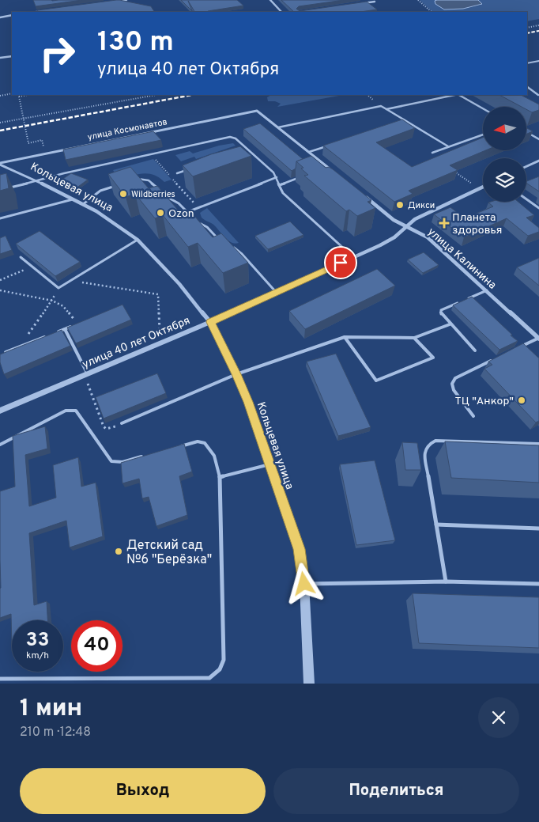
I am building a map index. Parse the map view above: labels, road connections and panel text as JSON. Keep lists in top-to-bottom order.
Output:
{
  "streets": {
    "street": [
      "улица Космонавтов",
      "Кольцевая улица",
      "улица Калинина",
      "улица 40 лет Октября"
    ]
  },
  "crossings": [
    ["улица Космонавтов", "Кольцевая улица"],
    ["Кольцевая улица", "улица 40 лет Октября"],
    ["улица Калинина", "улица 40 лет Октября"]
  ],
  "places": {
    "other": [
      "Wildberries",
      "Дикси",
      "Ozon",
      "ТЦ \"Анкор\"",
      "Детский сад №6 \"Берёзка\""
    ],
    "health": ["Планета здоровья"]
  },
  "north": "left",
  "page": {
    "turn": ["130 m", "улица 40 лет Октября"],
    "speed": "33 km/h",
    "limit": "40",
    "heading": ["1 мин", "210 m · 12:48"],
    "buttons": ["Выход", "Поделиться"]
  }
}
